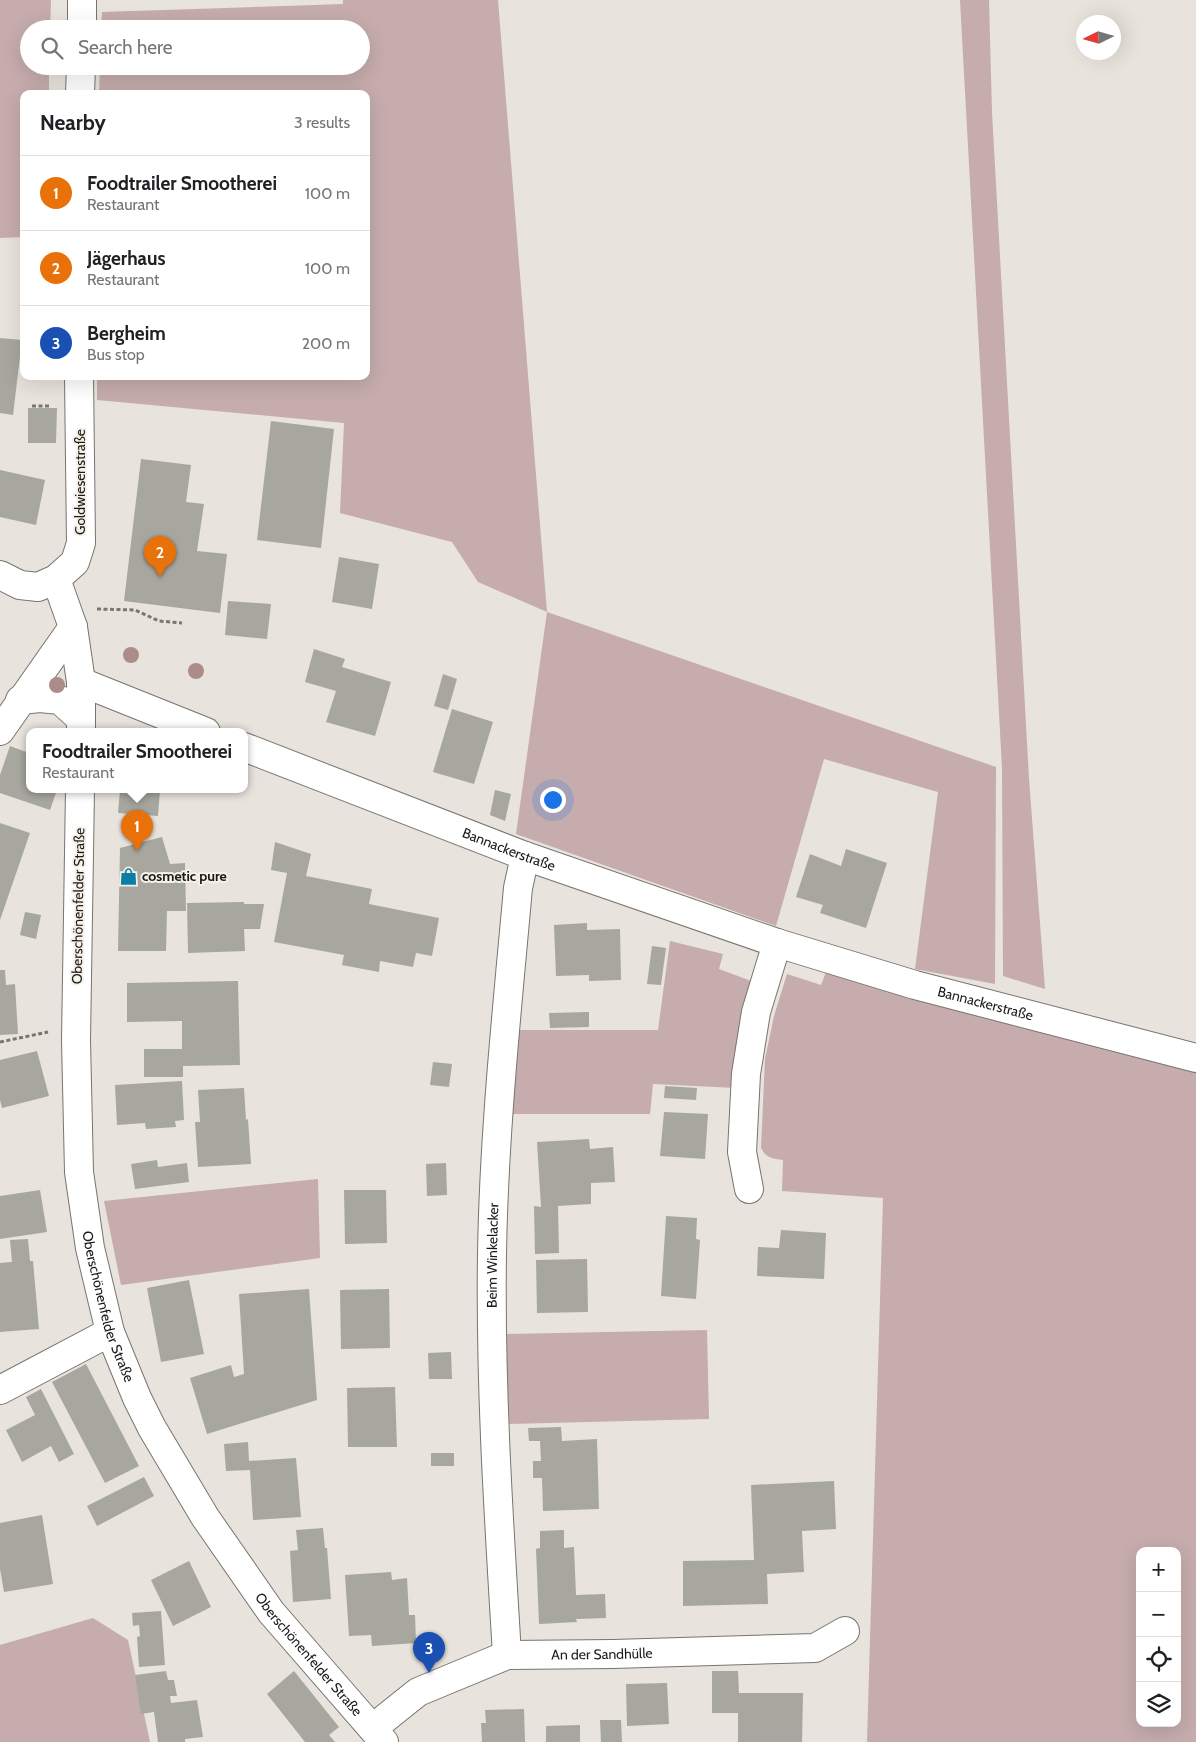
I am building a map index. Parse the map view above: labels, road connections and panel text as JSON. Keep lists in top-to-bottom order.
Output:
{
  "streets": {
    "street": [
      "Goldwiesenstraße",
      "Bannackerstraße",
      "Oberschönenfelder Straße",
      "Beim Winkelacker",
      "An der Sandhülle"
    ]
  },
  "crossings": [
    ["Bannackerstraße", "Beim Winkelacker"],
    ["Oberschönenfelder Straße", "An der Sandhülle"],
    ["Beim Winkelacker", "An der Sandhülle"]
  ],
  "places": {
    "shop": ["cosmetic pure"]
  },
  "north": "left",
  "page": {
    "search": "Search here",
    "heading": ["Nearby", "3 results"],
    "list": [
      {
        "mark": "1",
        "name": "Foodtrailer Smootherei",
        "note": "Restaurant",
        "value": "100 m"
      },
      {
        "mark": "2",
        "name": "Jägerhaus",
        "note": "Restaurant",
        "value": "100 m"
      },
      {
        "mark": "3",
        "name": "Bergheim",
        "note": "Bus stop",
        "value": "200 m"
      }
    ],
    "pins": ["2", "1", "3"],
    "popup": ["Foodtrailer Smootherei", "Restaurant"],
    "map_buttons": ["+", "−"]
  }
}
